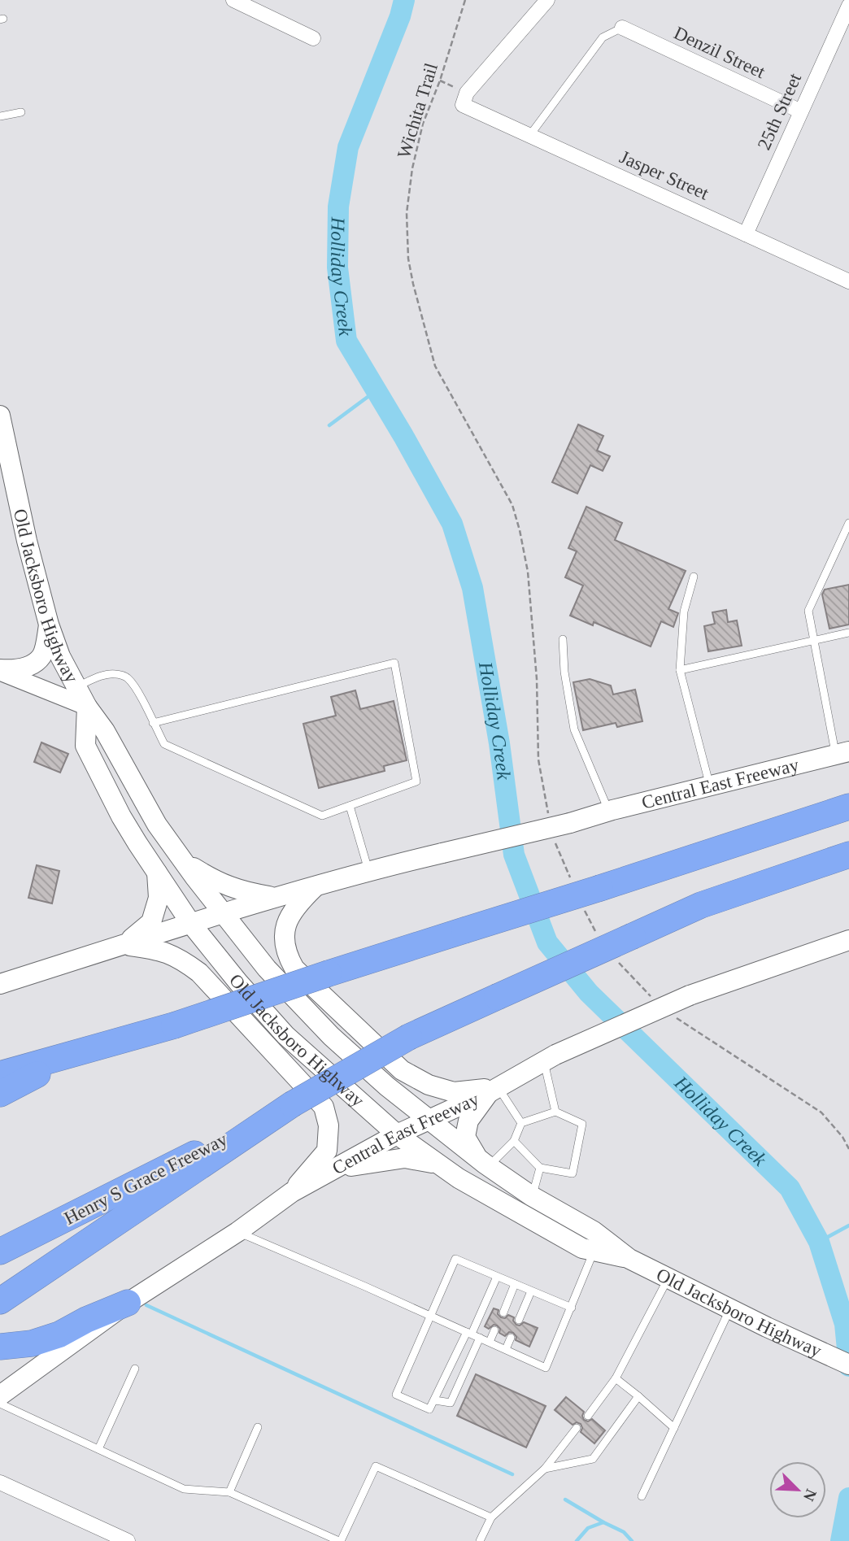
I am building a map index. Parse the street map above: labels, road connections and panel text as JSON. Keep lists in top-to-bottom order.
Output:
{
  "streets": {
    "highway": ["Henry S Grace Freeway"],
    "main road": ["Old Jacksboro Highway", "Central East Freeway"],
    "street": ["Denzil Street", "25th Street", "Jasper Street"],
    "path": ["Wichita Trail"]
  },
  "crossings": [
    ["Denzil Street", "25th Street"],
    ["25th Street", "Jasper Street"],
    ["Old Jacksboro Highway", "Central East Freeway"]
  ],
  "water": ["Holliday Creek"],
  "north": "bottom right"
}
